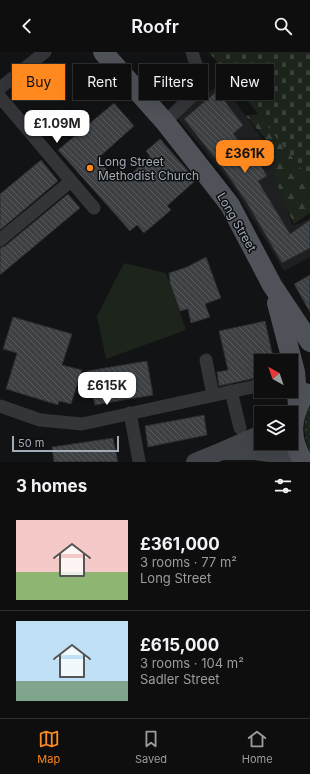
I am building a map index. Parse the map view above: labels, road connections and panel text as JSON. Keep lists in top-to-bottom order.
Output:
{
  "streets": {
    "main road": ["Long Street"]
  },
  "places": ["Long Street Methodist Church"],
  "scale_bar": "50 m",
  "north": "top left",
  "page": {
    "header": "Roofr",
    "chip": [
      "Buy",
      "Rent",
      "Filters",
      "New"
    ],
    "price": ["£1.09M", "£361K", "£615K"],
    "scale": "50 m",
    "heading": "3 homes",
    "list": [
      {
        "name": "£361,000",
        "note": "3 rooms · 77 m² · Long Street"
      },
      {
        "name": "£615,000",
        "note": "3 rooms · 104 m² · Sadler Street"
      }
    ],
    "tabs": ["Map", "Saved", "Home"]
  }
}
